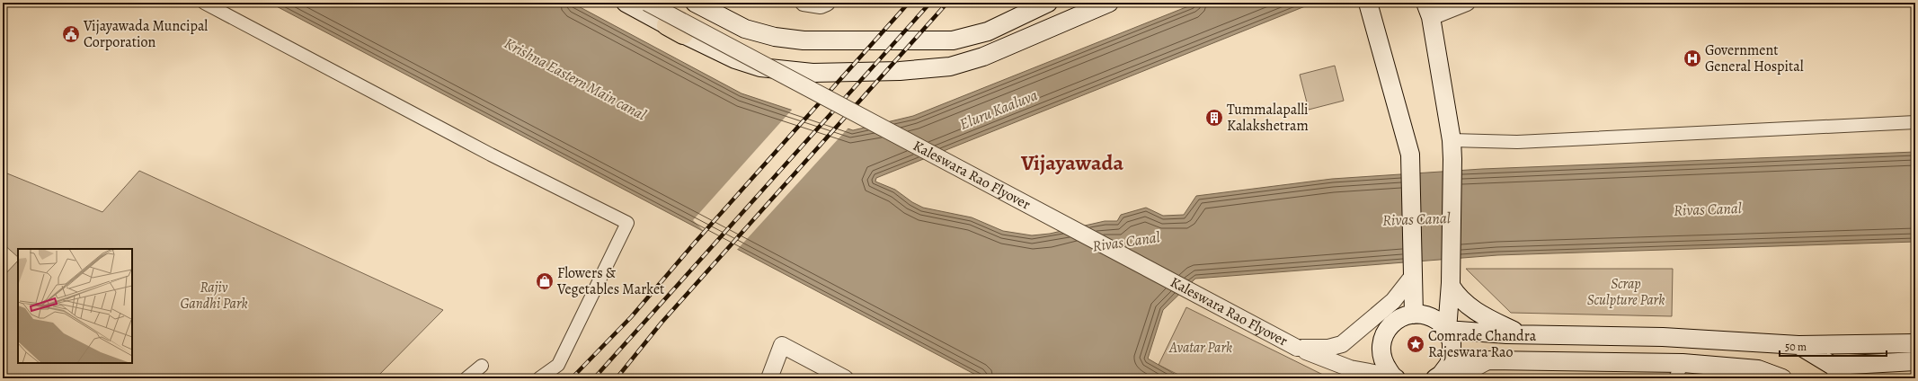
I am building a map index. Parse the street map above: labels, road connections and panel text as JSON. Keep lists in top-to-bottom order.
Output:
{
  "streets": {
    "street": ["Kaleswara Rao Flyover"]
  },
  "districts": ["Vijayawada"],
  "water": ["Krishna Eastern Main canal", "Eluru Kaaluva", "Rivas Canal"],
  "parks": ["Scrap Sculpture Park", "Rajiv Gandhi Park", "Avatar Park"],
  "places": {
    "public building": ["Vijayawada Muncipal Corporation"],
    "hospital": ["Government General Hospital"],
    "building": ["Tummalapalli Kalakshetram"],
    "shop": ["Flowers & Vegetables Market"],
    "place": ["Comrade Chandra Rajeswara Rao"]
  },
  "scale_bar": "50 m"
}
